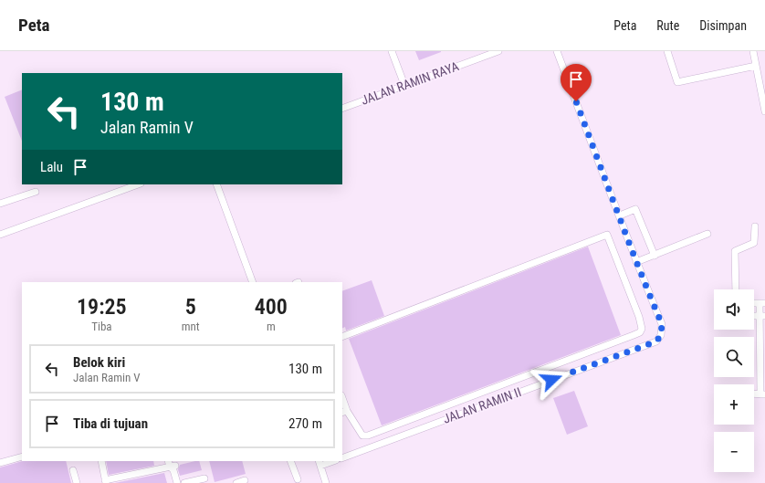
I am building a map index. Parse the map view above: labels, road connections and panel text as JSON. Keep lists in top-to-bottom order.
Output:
{
  "streets": {
    "street": ["JALAN RAMIN RAYA", "JALAN RAMIN II"]
  },
  "page": {
    "header": "Peta",
    "nav": ["Peta", "Rute", "Disimpan"],
    "turn": ["130 m", "Jalan Ramin V"],
    "then": "Lalu",
    "eta": [
      "19:25",
      "Tiba",
      "5",
      "mnt",
      "400",
      "m"
    ],
    "map_buttons": ["+", "−"],
    "list": [
      {
        "name": "Belok kiri",
        "note": "Jalan Ramin V",
        "value": "130 m"
      },
      {
        "name": "Tiba di tujuan",
        "value": "270 m"
      }
    ]
  }
}
